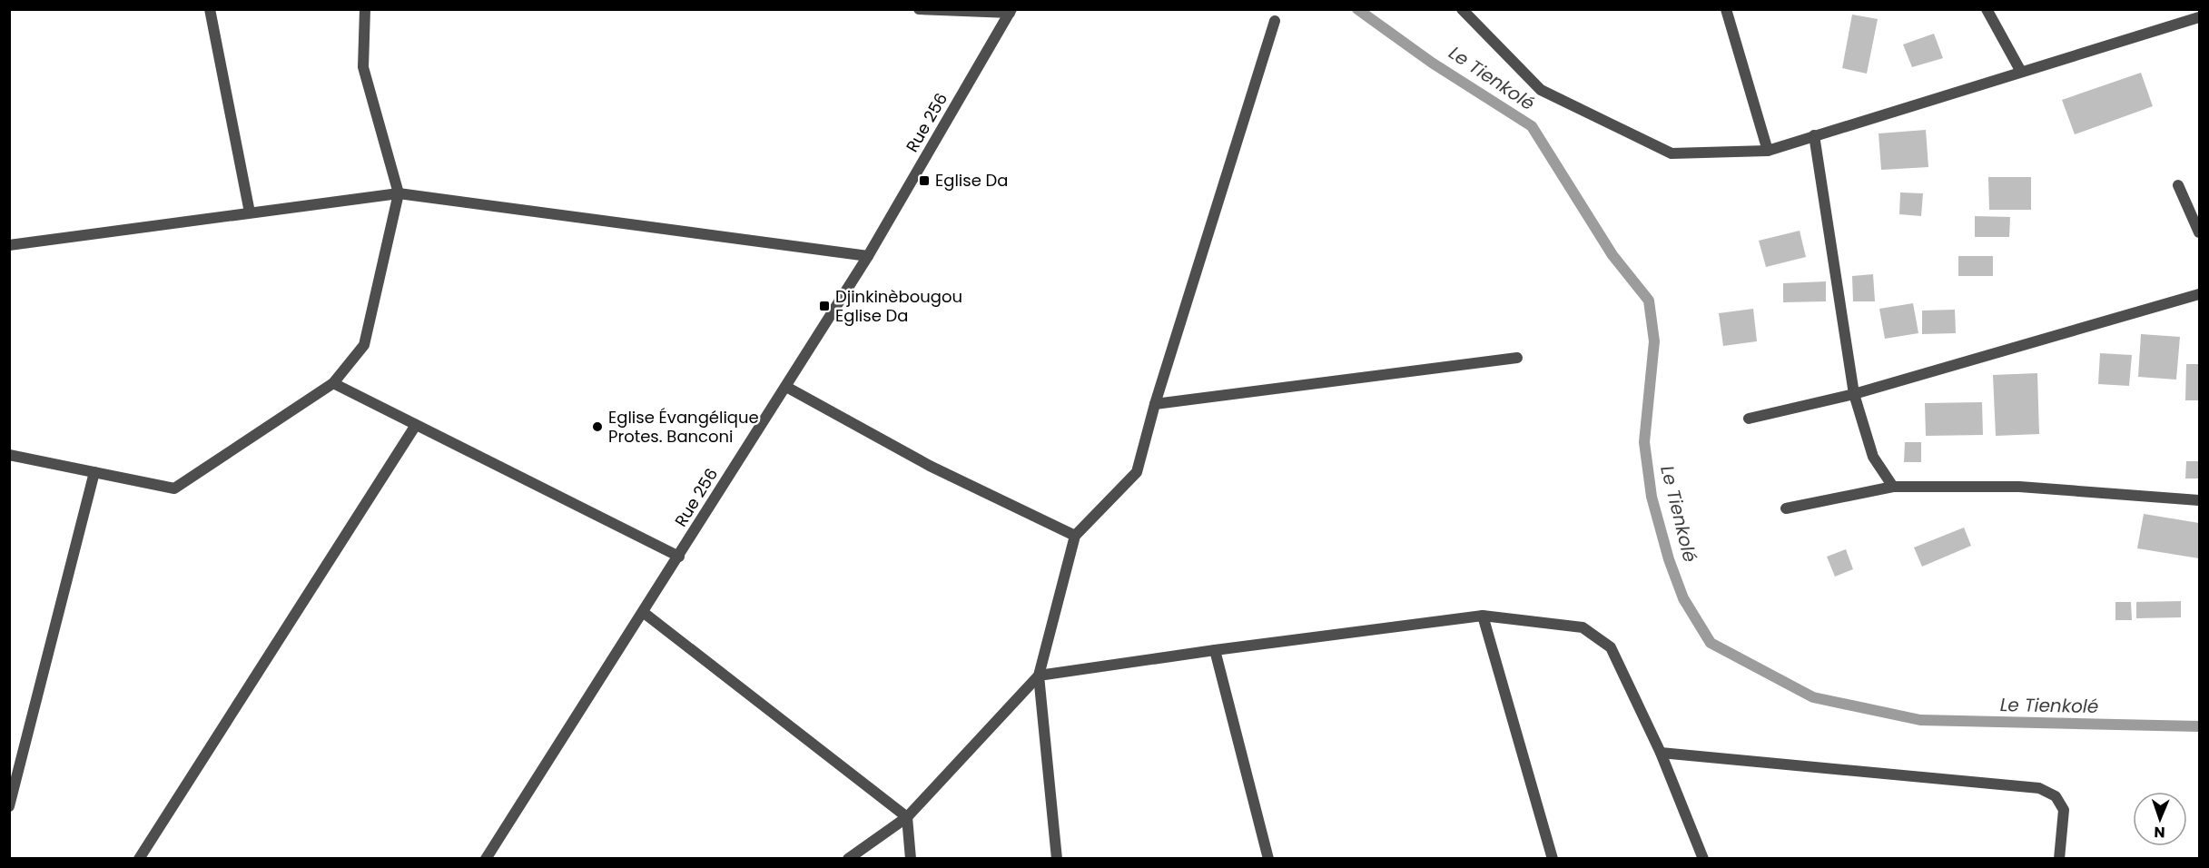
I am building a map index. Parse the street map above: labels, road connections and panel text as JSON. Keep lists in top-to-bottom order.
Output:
{
  "streets": {
    "street": ["Rue 256"]
  },
  "water": ["Le Tienkolé"],
  "places": {
    "transit": ["Eglise Da", "Djinkinèbougou Eglise Da"],
    "other": ["Eglise Évangélique Protes. Banconi"]
  },
  "north": "bottom"
}
